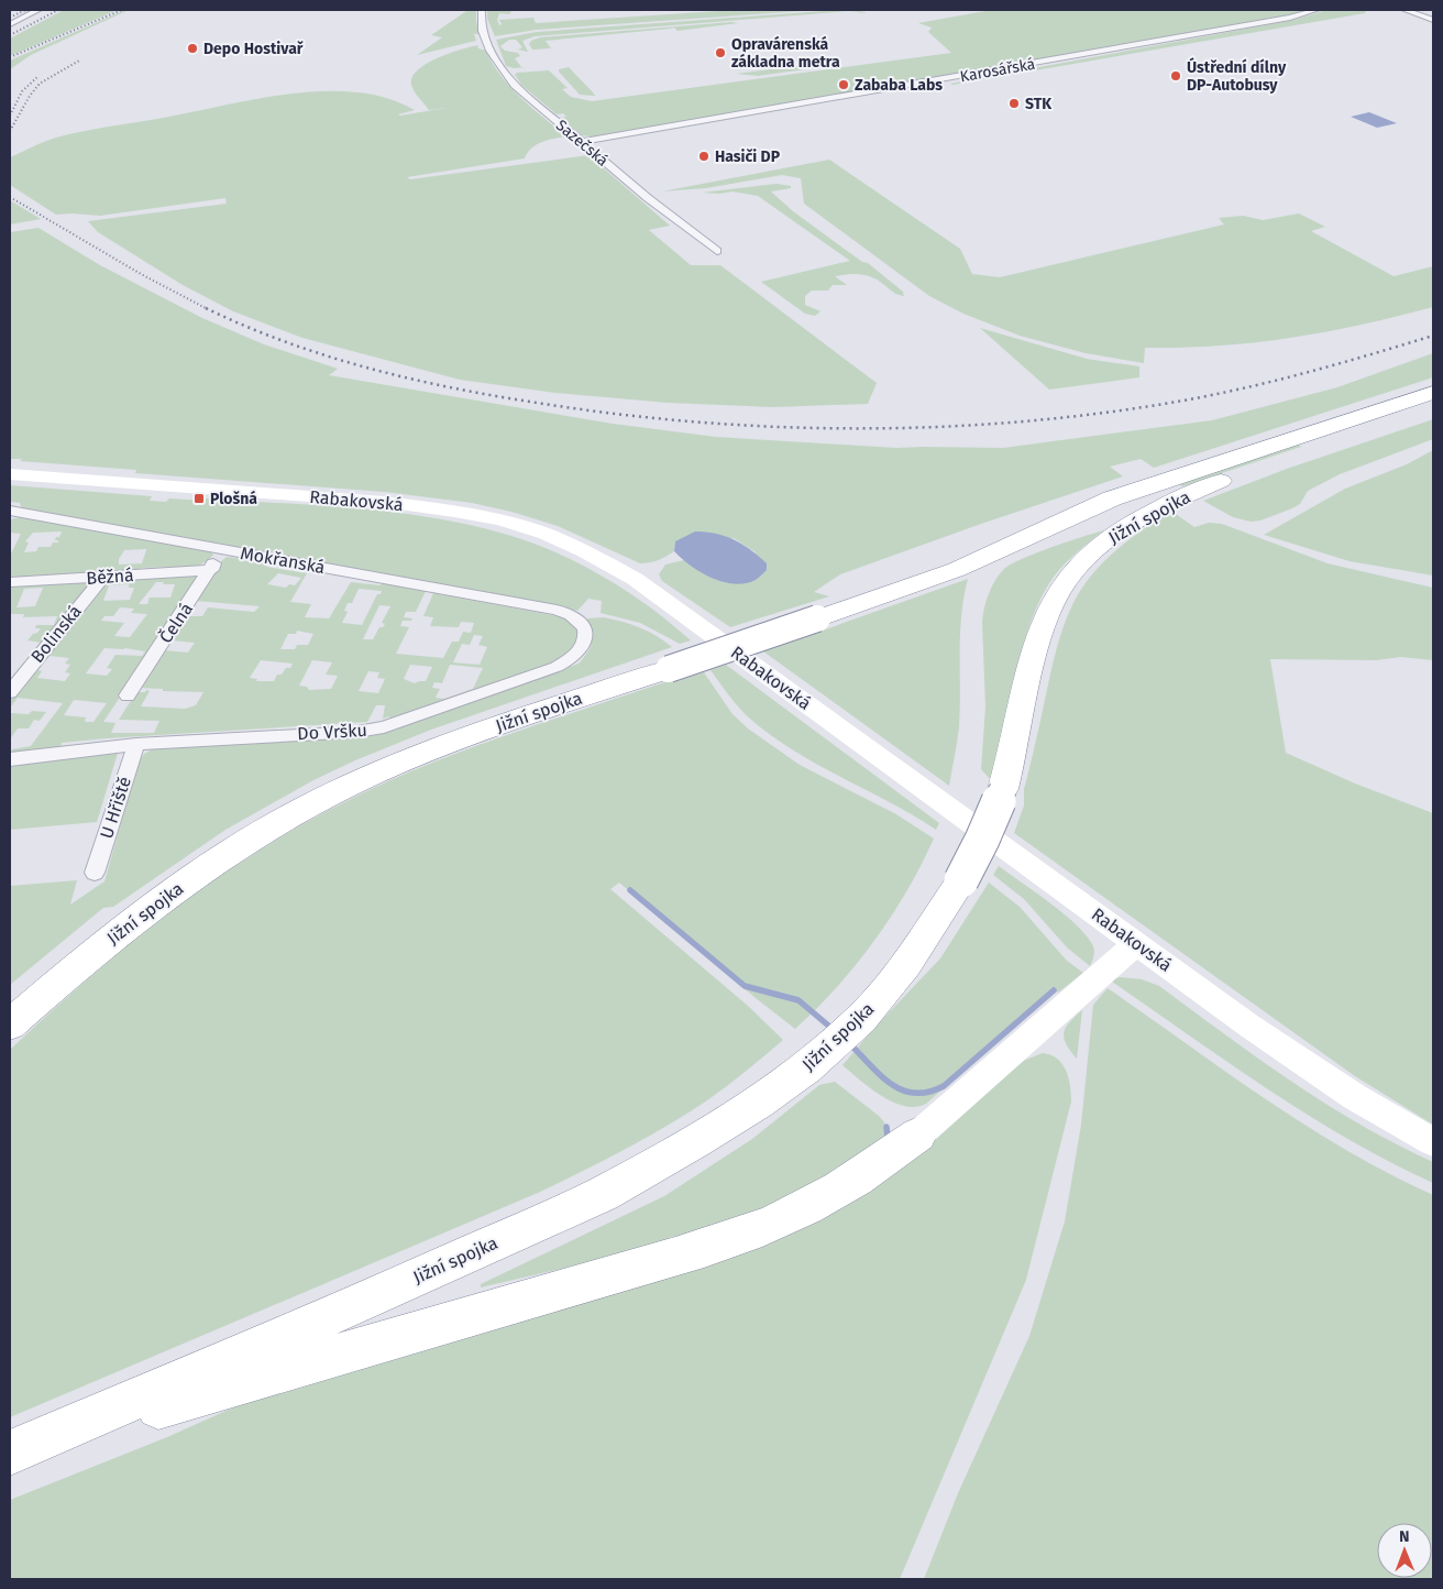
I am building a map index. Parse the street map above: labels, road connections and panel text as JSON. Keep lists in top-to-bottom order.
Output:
{
  "streets": {
    "highway": ["Jižní spojka"],
    "main road": ["Rabakovská"],
    "street": [
      "Karosářská",
      "Sazečská",
      "Mokřanská",
      "Běžná",
      "Čelná",
      "Bolinská",
      "Do Vršku",
      "U Hřiště"
    ]
  },
  "crossings": [
    ["Karosářská", "Sazečská"],
    ["Mokřanská", "Čelná"],
    ["Mokřanská", "Do Vršku"],
    ["Běžná", "Čelná"],
    ["Běžná", "Bolinská"],
    ["Do Vršku", "U Hřiště"]
  ],
  "places": {
    "other": [
      "Depo Hostivař",
      "Opravárenská základna metra",
      "Ústřední dílny DP-Autobusy",
      "Zababa Labs",
      "STK",
      "Hasiči DP"
    ],
    "transit": ["Plošná"]
  },
  "north": "top"
}
